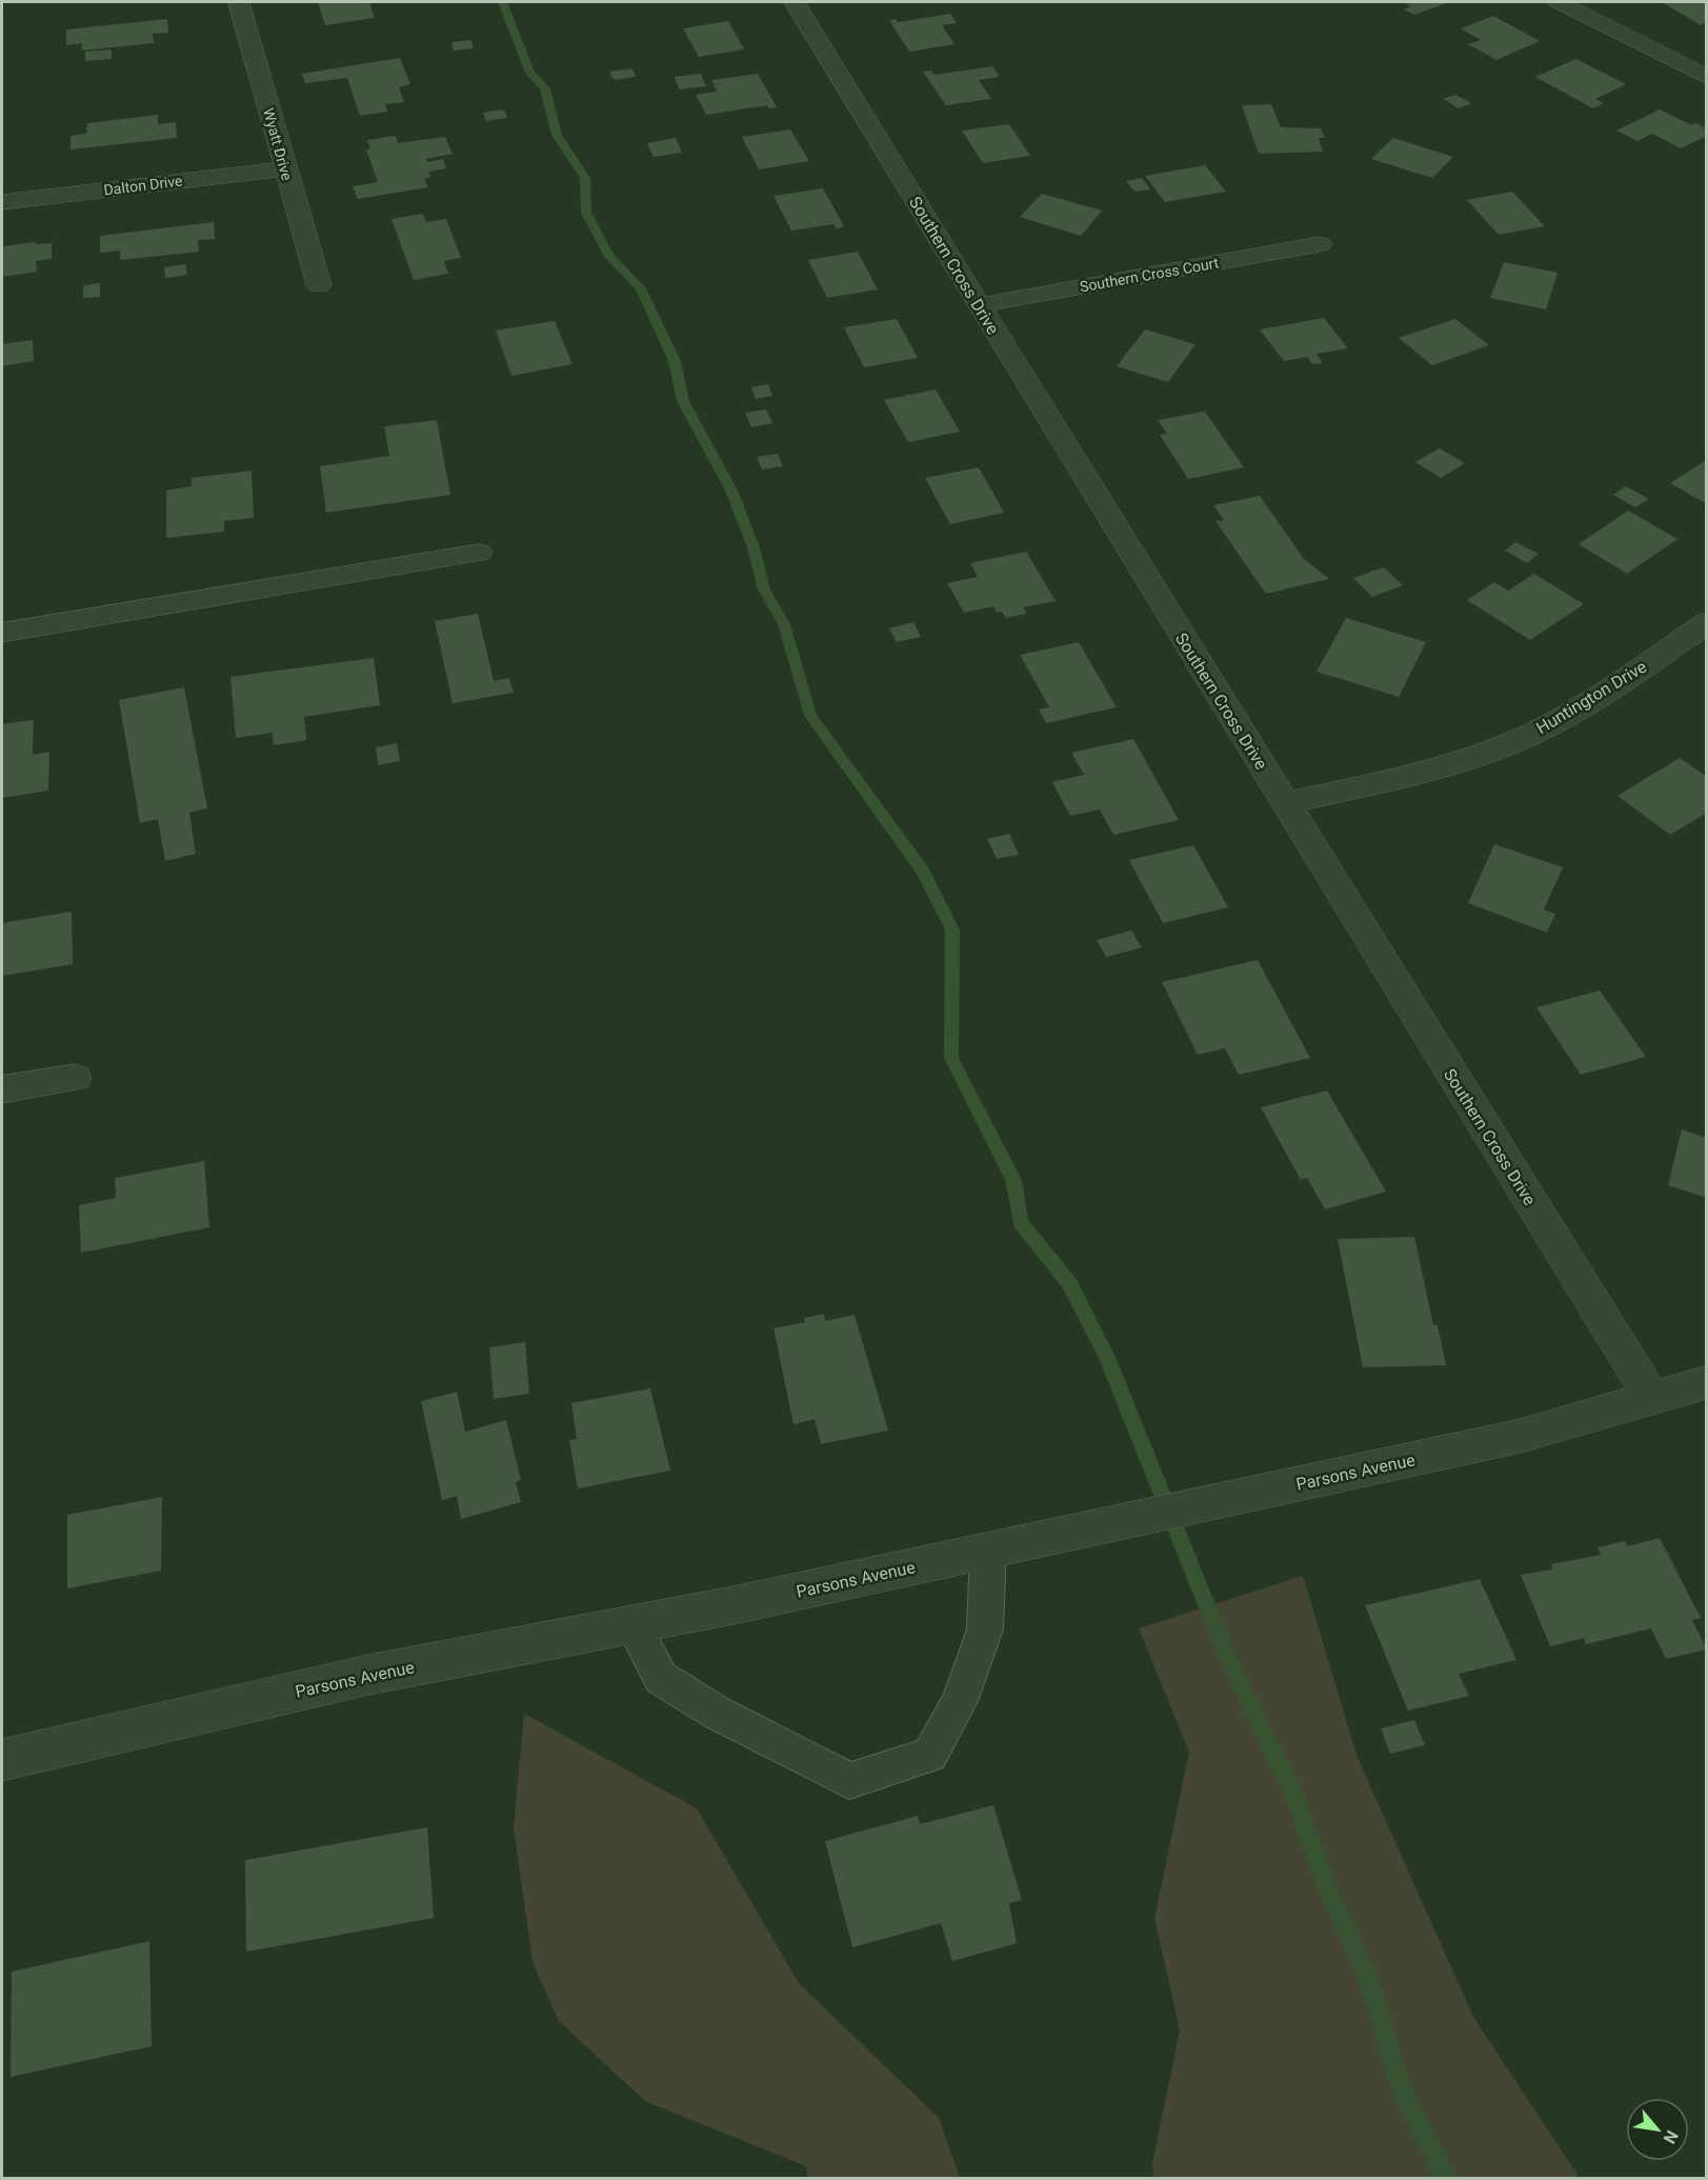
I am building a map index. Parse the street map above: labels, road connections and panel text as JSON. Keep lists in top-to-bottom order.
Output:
{
  "streets": {
    "street": [
      "Wyatt Drive",
      "Dalton Drive",
      "Southern Cross Drive",
      "Southern Cross Court",
      "Huntington Drive",
      "Parsons Avenue"
    ]
  },
  "crossings": [
    ["Wyatt Drive", "Dalton Drive"],
    ["Southern Cross Drive", "Southern Cross Court"],
    ["Southern Cross Drive", "Huntington Drive"],
    ["Southern Cross Drive", "Parsons Avenue"]
  ],
  "north": "bottom right"
}
